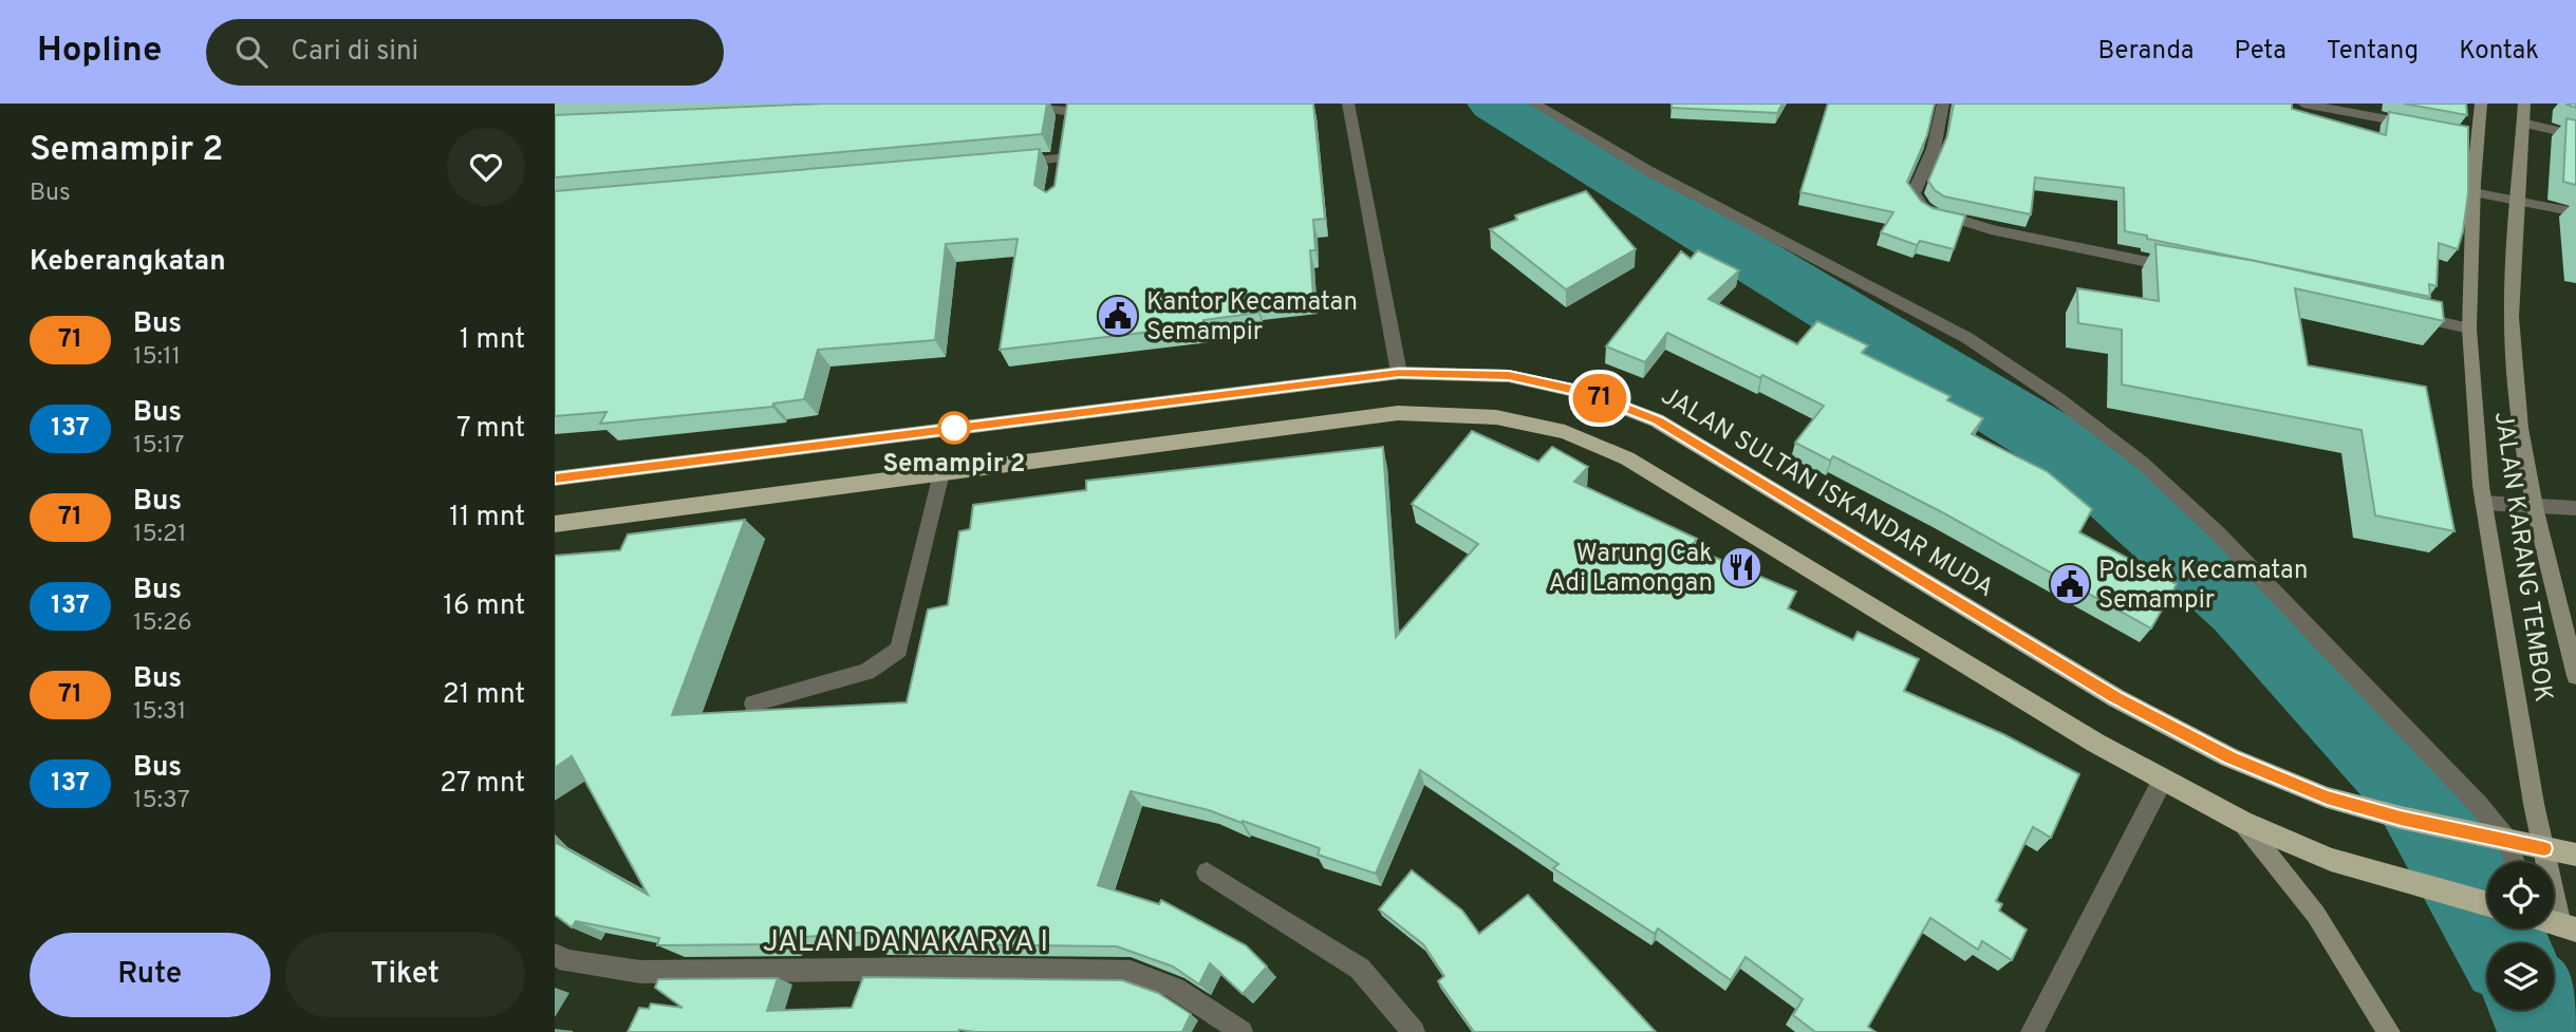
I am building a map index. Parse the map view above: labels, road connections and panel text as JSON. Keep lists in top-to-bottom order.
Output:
{
  "streets": {
    "highway": ["JALAN SULTAN ISKANDAR MUDA"],
    "main road": ["JALAN KARANG TEMBOK"],
    "street": ["JALAN DANAKARYA I"]
  },
  "crossings": [
    ["JALAN SULTAN ISKANDAR MUDA", "JALAN KARANG TEMBOK"]
  ],
  "places": {
    "public building": ["Kantor Kecamatan Semampir", "Polsek Kecamatan Semampir"],
    "other": ["Semampir 2"],
    "restaurant": ["Warung Cak Adi Lamongan"]
  },
  "lines": ["bus line 71"],
  "page": {
    "header": "Hopline",
    "search": "Cari di sini",
    "nav": [
      "Beranda",
      "Peta",
      "Tentang",
      "Kontak"
    ],
    "heading": [
      ["Semampir 2", "Bus"],
      "Keberangkatan"
    ],
    "on_map": "71",
    "list": [
      {
        "mark": "71",
        "name": "Bus",
        "note": "15:11",
        "value": "1 mnt"
      },
      {
        "mark": "137",
        "name": "Bus",
        "note": "15:17",
        "value": "7 mnt"
      },
      {
        "mark": "71",
        "name": "Bus",
        "note": "15:21",
        "value": "11 mnt"
      },
      {
        "mark": "137",
        "name": "Bus",
        "note": "15:26",
        "value": "16 mnt"
      },
      {
        "mark": "71",
        "name": "Bus",
        "note": "15:31",
        "value": "21 mnt"
      },
      {
        "mark": "137",
        "name": "Bus",
        "note": "15:37",
        "value": "27 mnt"
      }
    ],
    "buttons": ["Rute", "Tiket"]
  }
}
